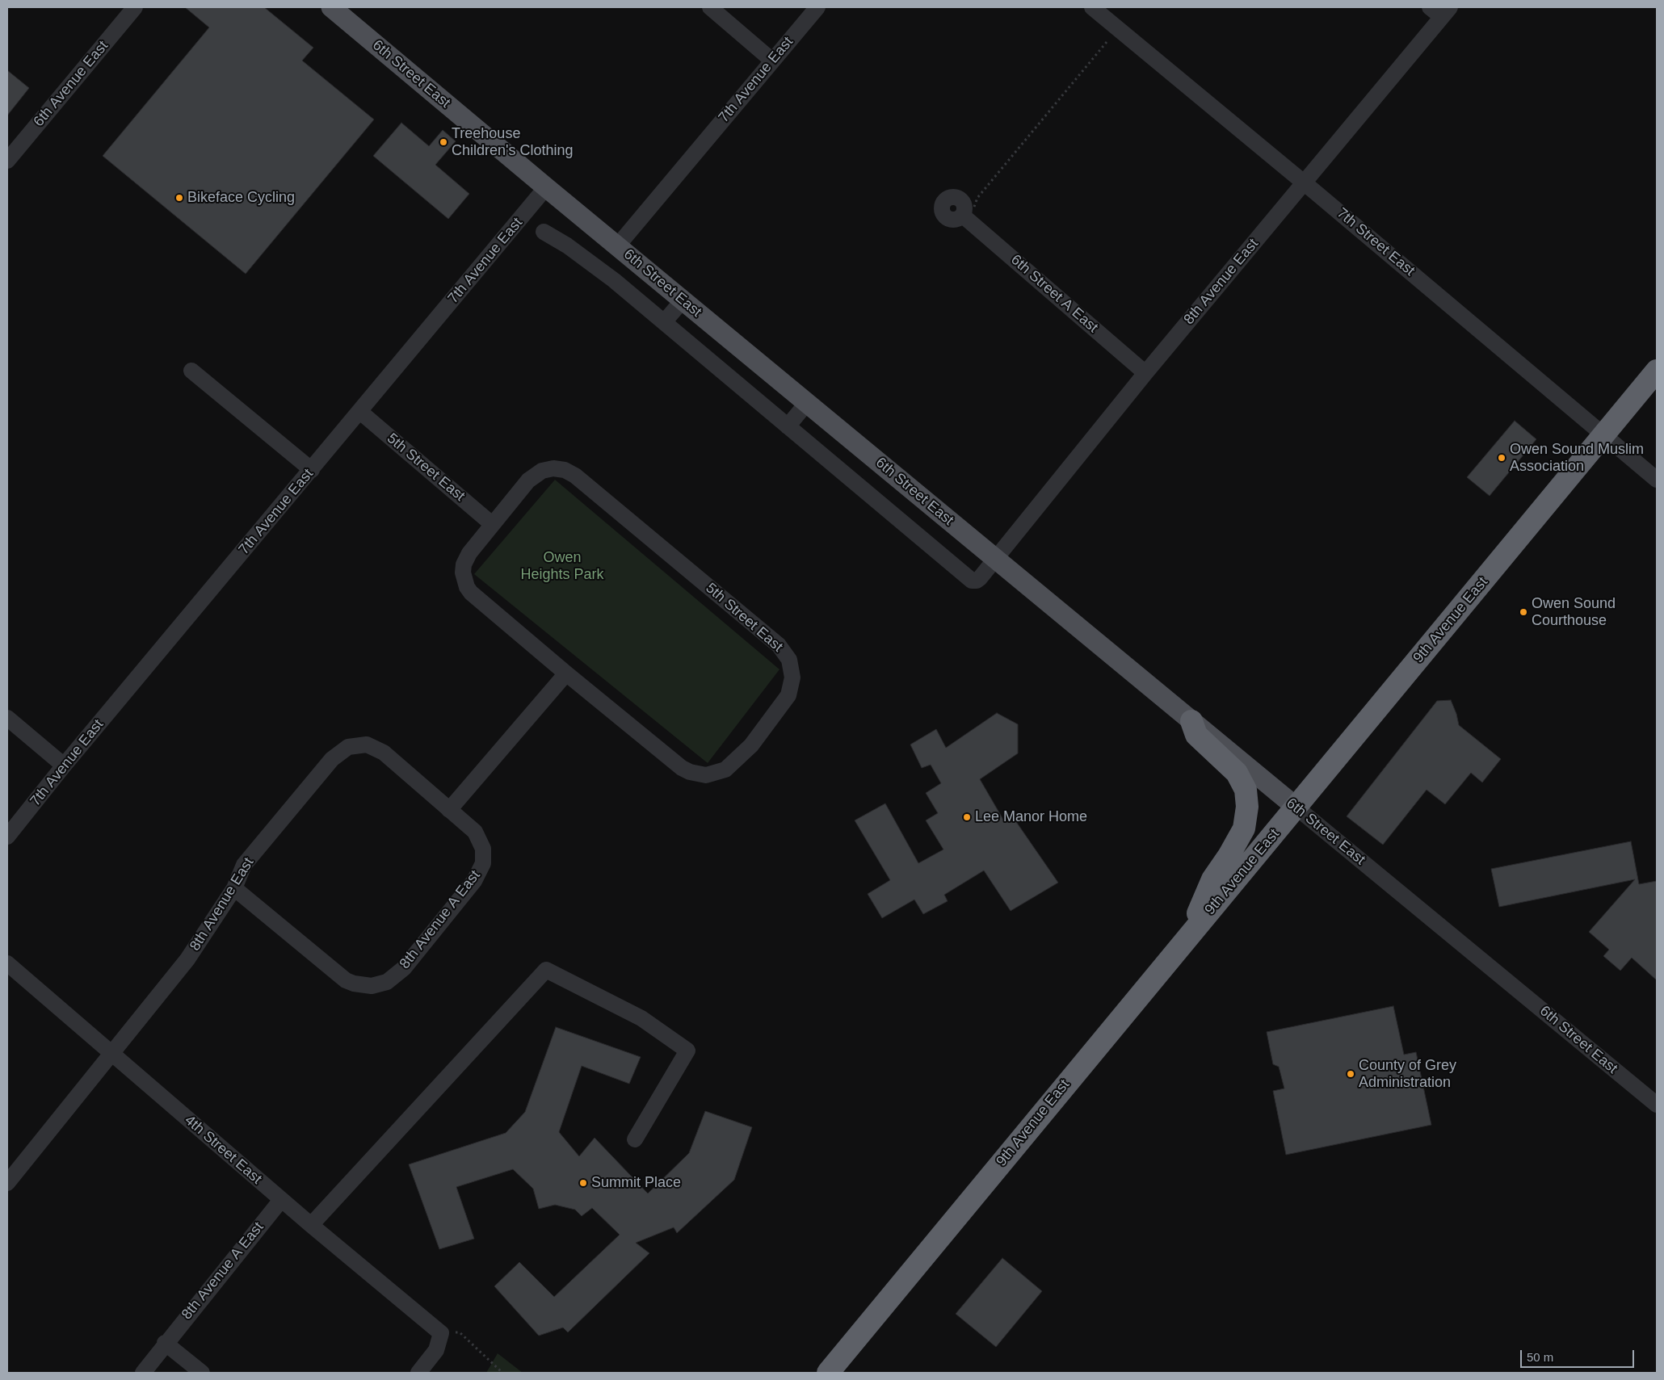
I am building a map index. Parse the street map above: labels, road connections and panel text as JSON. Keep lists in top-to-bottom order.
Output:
{
  "streets": {
    "highway": ["9th Avenue East"],
    "main road": ["6th Street East"],
    "street": [
      "7th Avenue East",
      "6th Avenue East",
      "7th Street East",
      "8th Avenue East",
      "6th Street A East",
      "5th Street East",
      "8th Avenue A East",
      "4th Street East"
    ]
  },
  "crossings": [
    ["6th Street East", "7th Avenue East"],
    ["6th Street East", "8th Avenue East"],
    ["6th Street East", "9th Avenue East"],
    ["7th Avenue East", "5th Street East"],
    ["7th Street East", "8th Avenue East"],
    ["7th Street East", "9th Avenue East"],
    ["8th Avenue East", "6th Street A East"],
    ["8th Avenue East", "8th Avenue A East"],
    ["8th Avenue East", "4th Street East"],
    ["8th Avenue A East", "4th Street East"]
  ],
  "parks": ["Owen Heights Park"],
  "places": [
    "Treehouse Children's Clothing",
    "Bikeface Cycling",
    "Owen Sound Muslim Association",
    "Owen Sound Courthouse",
    "Lee Manor Home",
    "County of Grey Administration",
    "Summit Place"
  ],
  "scale_bar": "50 m"
}
